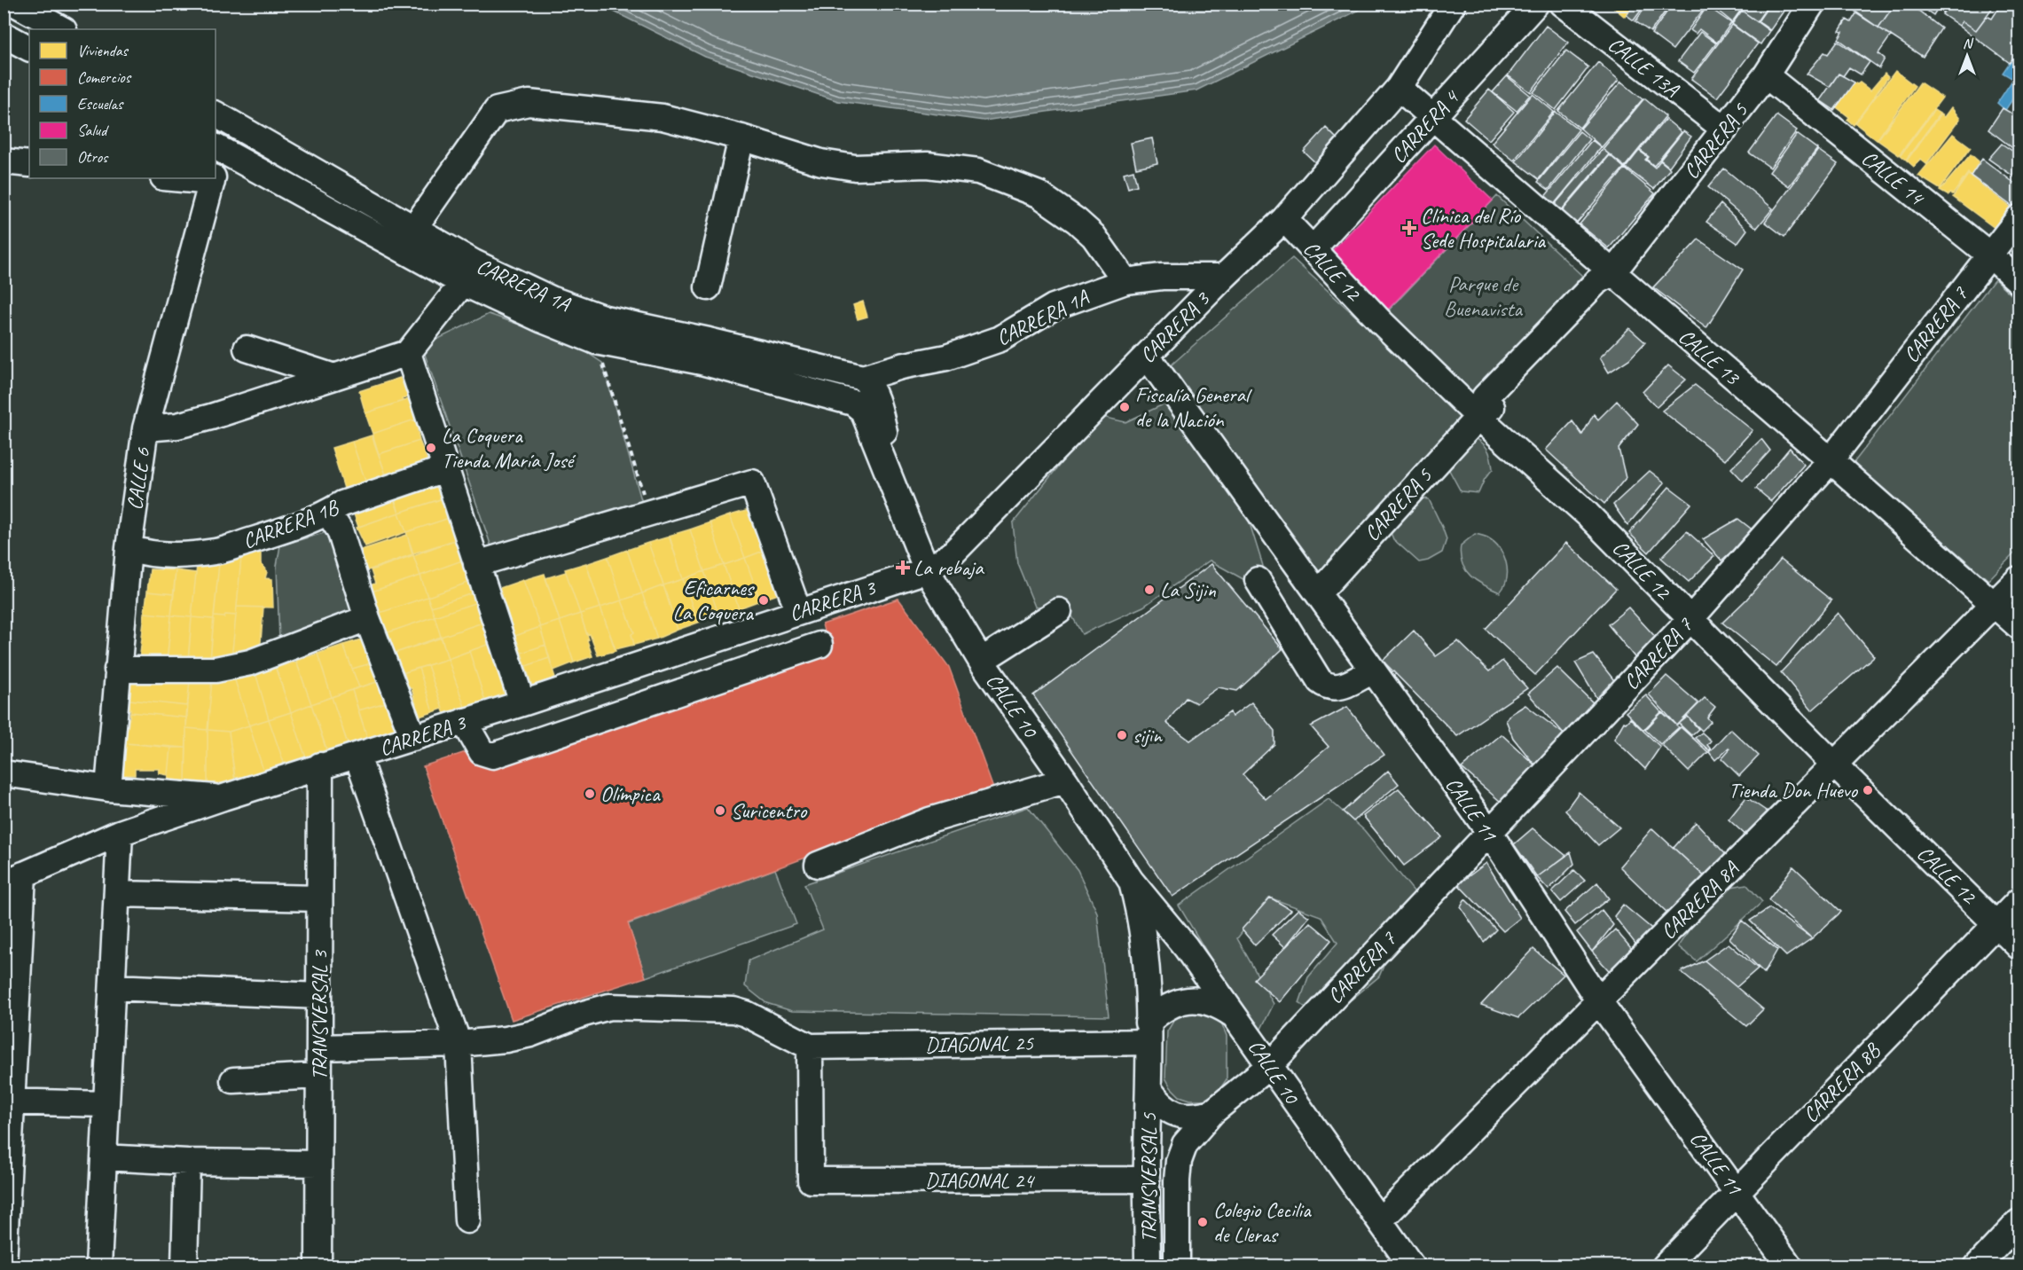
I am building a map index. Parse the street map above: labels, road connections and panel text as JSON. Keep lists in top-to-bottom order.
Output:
{
  "streets": {
    "street": [
      "CALLE 13A",
      "CARRERA 4",
      "CARRERA 5",
      "CALLE 14",
      "CALLE 12",
      "CARRERA 1A",
      "CARRERA 7",
      "CARRERA 3",
      "CALLE 13",
      "CALLE 6",
      "CARRERA 1B",
      "CALLE 10",
      "CALLE 11",
      "CARRERA 8A",
      "TRANSVERSAL 3",
      "DIAGONAL 25",
      "CARRERA 8B",
      "TRANSVERSAL 5",
      "DIAGONAL 24"
    ]
  },
  "crossings": [
    ["CALLE 13A", "CARRERA 5"],
    ["CARRERA 4", "CALLE 12"],
    ["CARRERA 4", "CALLE 13"],
    ["CARRERA 5", "CALLE 14"],
    ["CARRERA 5", "CALLE 12"],
    ["CARRERA 5", "CALLE 13"],
    ["CARRERA 5", "CALLE 11"],
    ["CALLE 14", "CARRERA 7"],
    ["CALLE 12", "CARRERA 7"],
    ["CALLE 12", "CARRERA 3"],
    ["CALLE 12", "CARRERA 8A"],
    ["CALLE 12", "CARRERA 8B"],
    ["CARRERA 1A", "CARRERA 3"],
    ["CARRERA 1A", "CALLE 6"],
    ["CARRERA 1A", "CALLE 10"],
    ["CARRERA 7", "CALLE 13"],
    ["CARRERA 7", "CALLE 10"],
    ["CARRERA 7", "CALLE 11"],
    ["CARRERA 7", "DIAGONAL 25"],
    ["CARRERA 7", "TRANSVERSAL 5"],
    ["CARRERA 3", "CALLE 13"],
    ["CARRERA 3", "CALLE 10"],
    ["CARRERA 3", "CALLE 11"],
    ["CARRERA 3", "TRANSVERSAL 3"],
    ["CALLE 13", "CARRERA 8A"],
    ["CALLE 6", "CARRERA 1B"],
    ["CALLE 10", "CARRERA 8A"],
    ["CALLE 10", "DIAGONAL 25"],
    ["CALLE 10", "TRANSVERSAL 5"],
    ["CALLE 11", "CARRERA 8A"],
    ["CALLE 11", "CARRERA 8B"],
    ["DIAGONAL 25", "TRANSVERSAL 5"],
    ["DIAGONAL 25", "DIAGONAL 24"],
    ["TRANSVERSAL 5", "DIAGONAL 24"]
  ],
  "parks": ["Parque de Buenavista"],
  "places": {
    "health": ["Clínica del Río Sede Hospitalaria", "La rebaja"],
    "other": [
      "Fiscalía General de la Nación",
      "La Coquera Tienda María José",
      "La Sijin",
      "Eficarnes La Coquera",
      "sijin",
      "Tienda Don Huevo",
      "Olímpica",
      "Suricentro",
      "Colegio Cecilia de Lleras"
    ]
  },
  "legend": [
    "Viviendas",
    "Comercios",
    "Escuelas",
    "Salud",
    "Otros"
  ],
  "north": "top"
}
